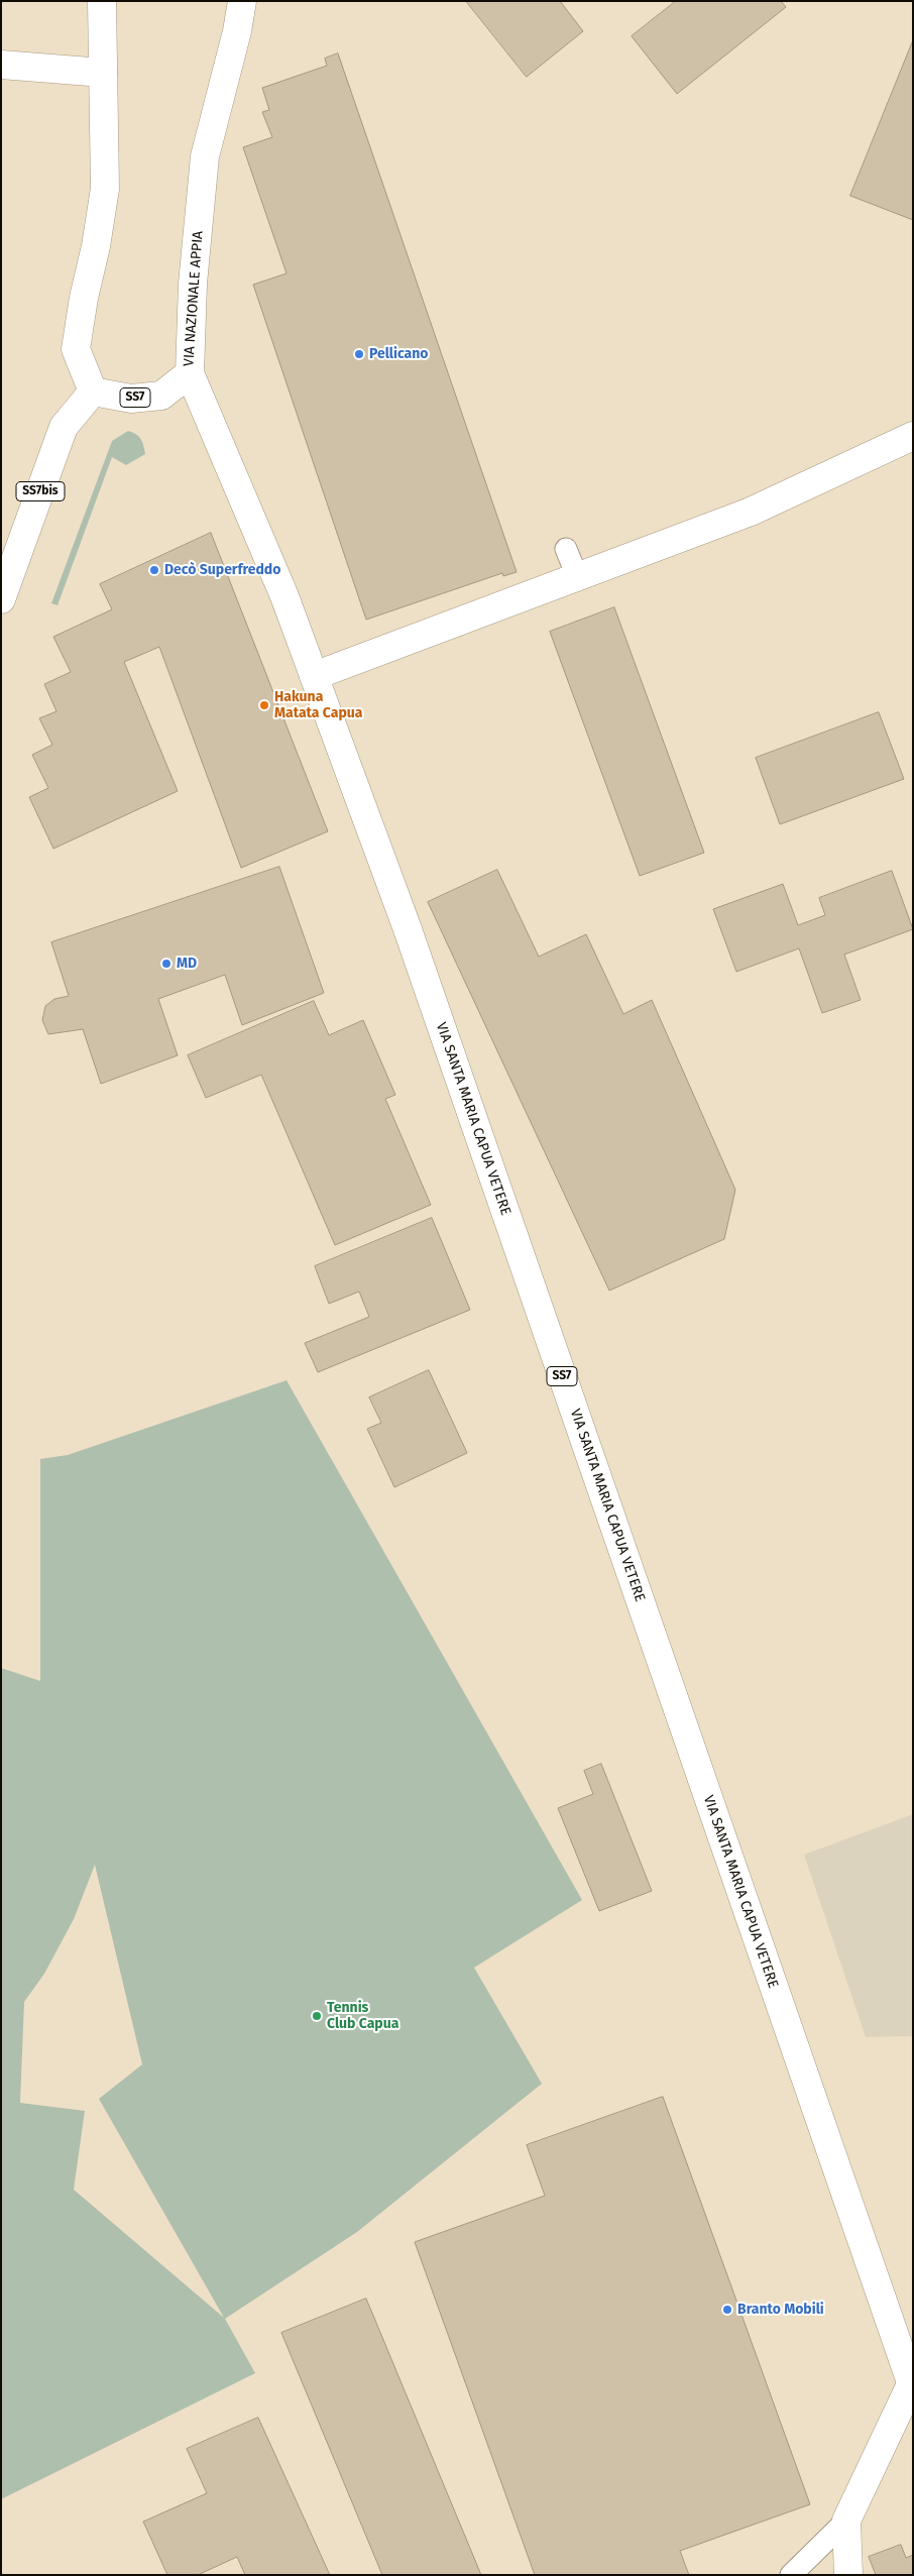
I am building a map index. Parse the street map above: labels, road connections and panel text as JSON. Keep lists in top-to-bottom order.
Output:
{
  "streets": {
    "main road": [
      "VIA NAZIONALE APPIA",
      "SS7",
      "SS7bis",
      "VIA SANTA MARIA CAPUA VETERE"
    ]
  },
  "crossings": [
    ["VIA NAZIONALE APPIA", "SS7bis"],
    ["VIA NAZIONALE APPIA", "VIA SANTA MARIA CAPUA VETERE"]
  ],
  "places": [
    "Pellicano",
    "Decò Superfreddo",
    "Hakuna Matata Capua",
    "MD",
    "Tennis Club Capua",
    "Branto Mobili"
  ]
}
